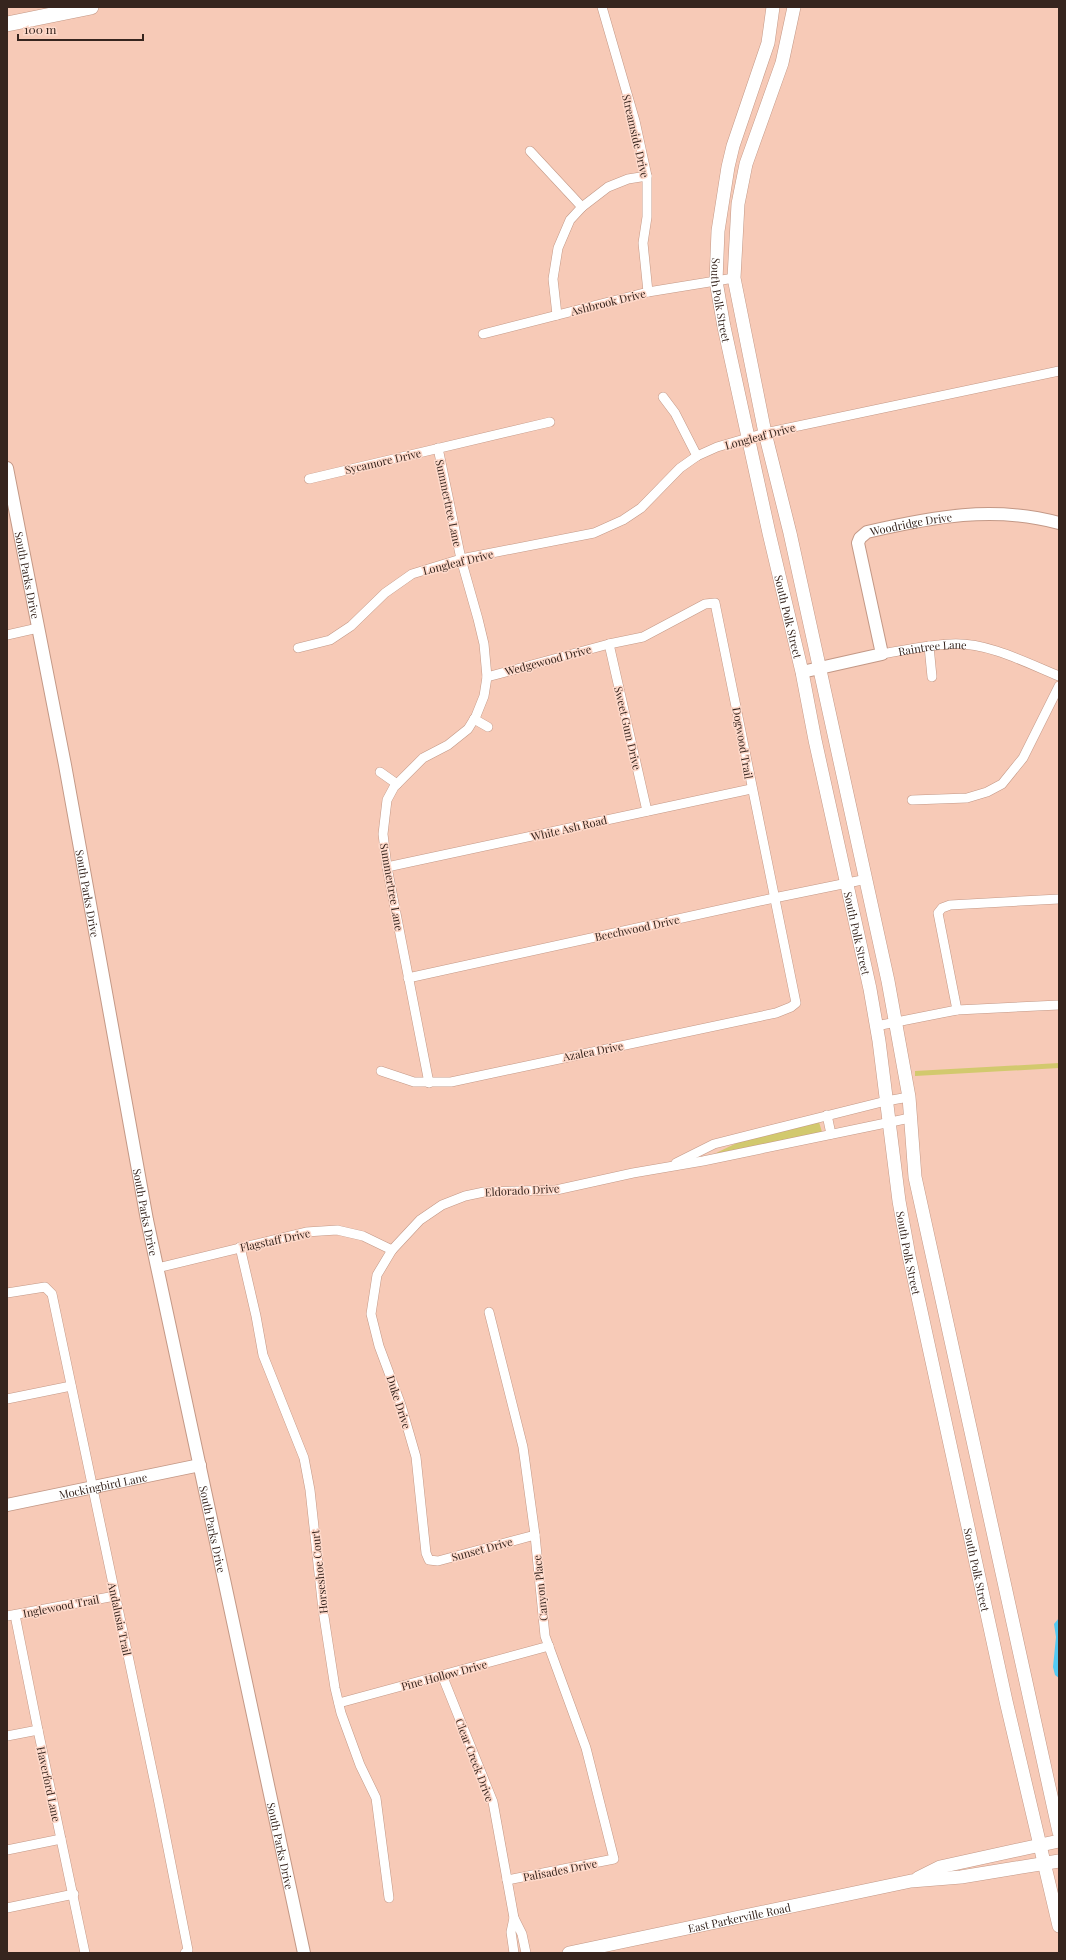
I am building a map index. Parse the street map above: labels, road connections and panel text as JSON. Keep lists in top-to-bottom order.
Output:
{
  "streets": {
    "main road": ["South Polk Street", "East Parkerville Road"],
    "street": [
      "Streamside Drive",
      "Ashbrook Drive",
      "Longleaf Drive",
      "Sycamore Drive",
      "Summertree Lane",
      "Woodridge Drive",
      "South Parks Drive",
      "Raintree Lane",
      "Wedgewood Drive",
      "Sweet Gum Drive",
      "Dogwood Trail",
      "White Ash Road",
      "Beechwood Drive",
      "Azalea Drive",
      "Eldorado Drive",
      "Flagstaff Drive",
      "Duke Drive",
      "Mockingbird Lane",
      "Sunset Drive",
      "Horseshoe Court",
      "Canyon Place",
      "Inglewood Trail",
      "Andalusia Trail",
      "Pine Hollow Drive",
      "Clear Creek Drive",
      "Haverford Lane",
      "Palisades Drive"
    ]
  },
  "crossings": [
    ["Streamside Drive", "Ashbrook Drive"],
    ["South Polk Street", "Ashbrook Drive"],
    ["South Polk Street", "Longleaf Drive"],
    ["South Polk Street", "Raintree Lane"],
    ["South Polk Street", "Beechwood Drive"],
    ["South Polk Street", "Eldorado Drive"],
    ["South Polk Street", "East Parkerville Road"],
    ["Longleaf Drive", "Summertree Lane"],
    ["Sycamore Drive", "Summertree Lane"],
    ["Summertree Lane", "Wedgewood Drive"],
    ["Summertree Lane", "White Ash Road"],
    ["Summertree Lane", "Beechwood Drive"],
    ["Summertree Lane", "Azalea Drive"],
    ["Woodridge Drive", "Raintree Lane"],
    ["South Parks Drive", "Flagstaff Drive"],
    ["South Parks Drive", "Mockingbird Lane"],
    ["Wedgewood Drive", "Sweet Gum Drive"],
    ["Wedgewood Drive", "Dogwood Trail"],
    ["Sweet Gum Drive", "Dogwood Trail"],
    ["Sweet Gum Drive", "White Ash Road"],
    ["Dogwood Trail", "White Ash Road"],
    ["Dogwood Trail", "Beechwood Drive"],
    ["Dogwood Trail", "Azalea Drive"],
    ["Eldorado Drive", "Flagstaff Drive"],
    ["Eldorado Drive", "Duke Drive"],
    ["Flagstaff Drive", "Duke Drive"],
    ["Flagstaff Drive", "Horseshoe Court"],
    ["Duke Drive", "Sunset Drive"],
    ["Mockingbird Lane", "Andalusia Trail"],
    ["Sunset Drive", "Canyon Place"],
    ["Horseshoe Court", "Pine Hollow Drive"],
    ["Canyon Place", "Pine Hollow Drive"],
    ["Canyon Place", "Palisades Drive"],
    ["Inglewood Trail", "Andalusia Trail"],
    ["Inglewood Trail", "Haverford Lane"],
    ["Pine Hollow Drive", "Clear Creek Drive"],
    ["Clear Creek Drive", "Palisades Drive"]
  ],
  "scale_bar": "100 m"
}
